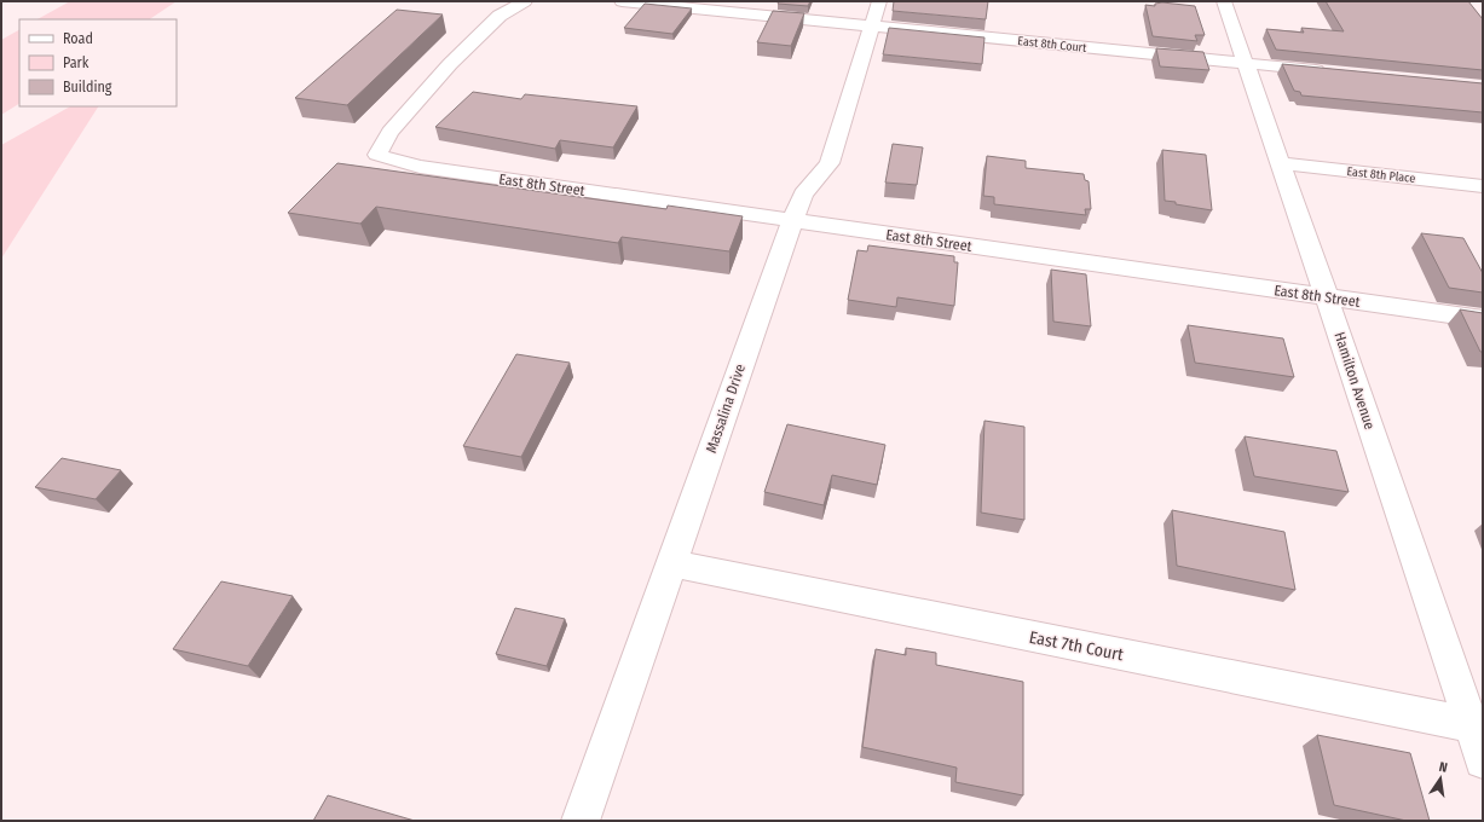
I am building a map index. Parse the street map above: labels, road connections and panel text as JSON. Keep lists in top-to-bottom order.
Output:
{
  "streets": {
    "street": [
      "East 8th Court",
      "East 8th Place",
      "East 8th Street",
      "Hamilton Avenue",
      "Massalina Drive",
      "East 7th Court"
    ]
  },
  "crossings": [
    ["East 8th Court", "Hamilton Avenue"],
    ["East 8th Court", "Massalina Drive"],
    ["East 8th Place", "Hamilton Avenue"],
    ["East 8th Street", "Hamilton Avenue"],
    ["East 8th Street", "Massalina Drive"],
    ["Hamilton Avenue", "East 7th Court"],
    ["Massalina Drive", "East 7th Court"]
  ],
  "legend": ["Road", "Park", "Building"],
  "north": "top"
}
